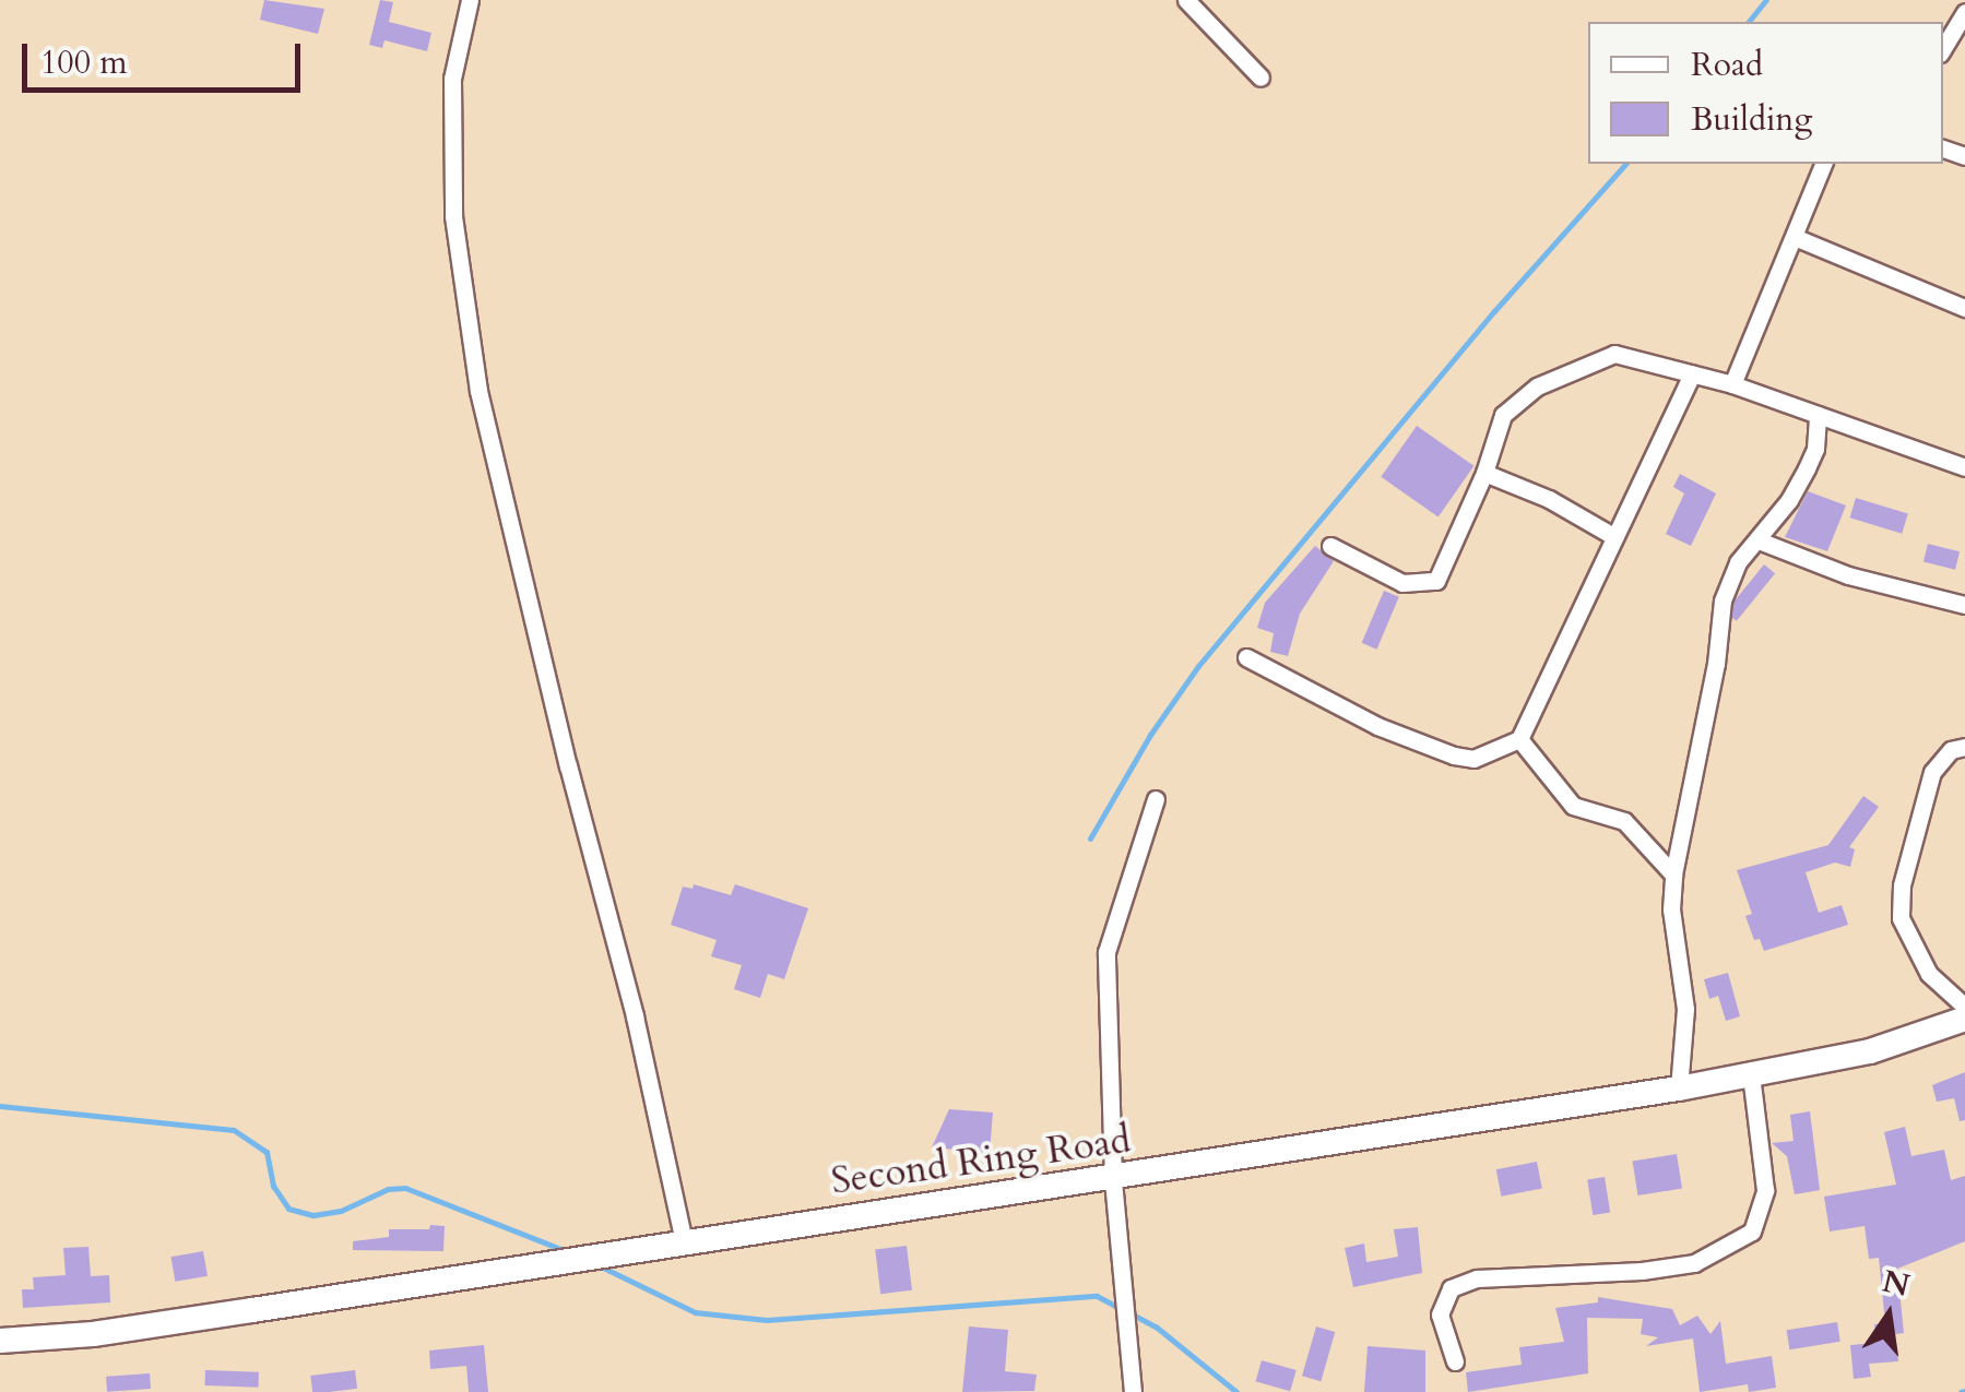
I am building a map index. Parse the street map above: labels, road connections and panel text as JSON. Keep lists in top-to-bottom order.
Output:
{
  "streets": {
    "main road": ["Second Ring Road"]
  },
  "legend": ["Road", "Building"],
  "scale_bar": "100 m",
  "north": "top"
}
